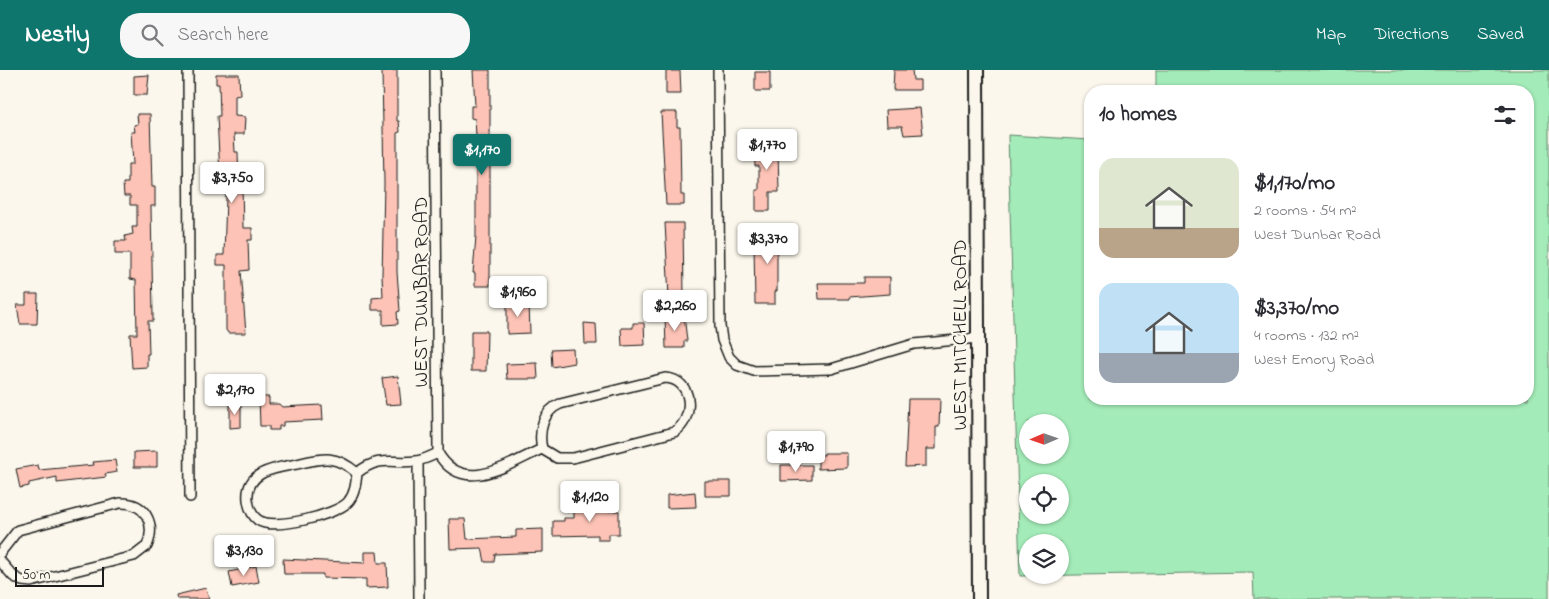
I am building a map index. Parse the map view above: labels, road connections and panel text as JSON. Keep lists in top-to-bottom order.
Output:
{
  "streets": {
    "main road": ["WEST MITCHELL ROAD"],
    "street": ["WEST DUNBAR ROAD"]
  },
  "scale_bar": "50 m",
  "north": "left",
  "page": {
    "header": "Nestly",
    "search": "Search here",
    "nav": ["Map", "Directions", "Saved"],
    "heading": "10 homes",
    "price": [
      "$1,770",
      "$1,170",
      "$3,750",
      "$3,370",
      "$1,960",
      "$2,260",
      "$2,170",
      "$1,790",
      "$1,120",
      "$3,130"
    ],
    "list": [
      {
        "name": "$1,170/mo",
        "note": "2 rooms · 54 m² · West Dunbar Road"
      },
      {
        "name": "$3,370/mo",
        "note": "4 rooms · 132 m² · West Emory Road"
      }
    ],
    "scale": "50 m"
  }
}
